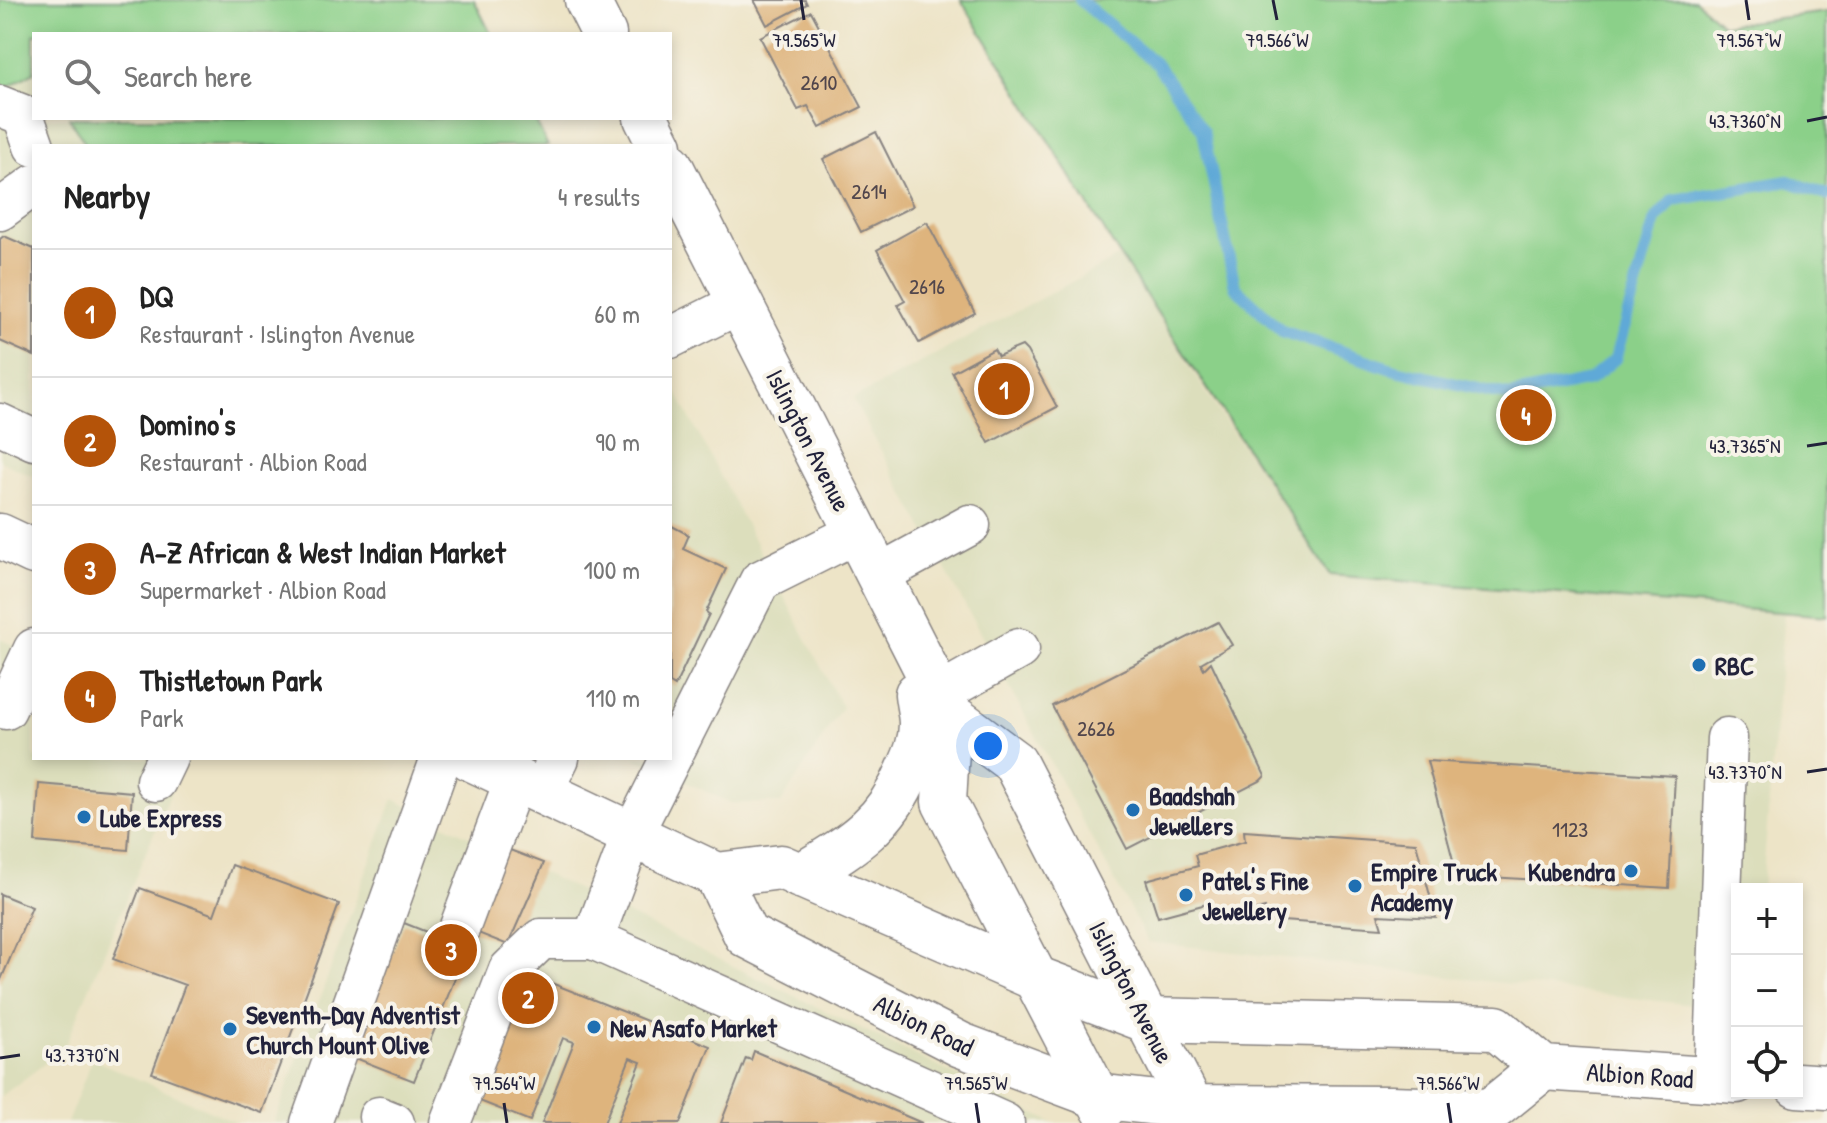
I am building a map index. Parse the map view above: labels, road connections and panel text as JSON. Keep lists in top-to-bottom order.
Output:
{
  "streets": {
    "main road": ["Islington Avenue", "Albion Road"]
  },
  "crossings": [
    ["Islington Avenue", "Albion Road"]
  ],
  "places": [
    "RBC",
    "Baadshah Jewellers",
    "Lube Express",
    "Kubendra",
    "Empire Truck Academy",
    "Patel's Fine Jewellery",
    "New Asafo Market",
    "Seventh-Day Adventist Church Mount Olive"
  ],
  "house_numbers": [
    "2610",
    "2614",
    "2616",
    "2626",
    "1123"
  ],
  "page": {
    "search": "Search here",
    "heading": ["Nearby", "4 results"],
    "list": [
      {
        "mark": "1",
        "name": "DQ",
        "note": "Restaurant · Islington Avenue",
        "value": "60 m"
      },
      {
        "mark": "2",
        "name": "Domino's",
        "note": "Restaurant · Albion Road",
        "value": "90 m"
      },
      {
        "mark": "3",
        "name": "A-Z African & West Indian Market",
        "note": "Supermarket · Albion Road",
        "value": "100 m"
      },
      {
        "mark": "4",
        "name": "Thistletown Park",
        "note": "Park",
        "value": "110 m"
      }
    ],
    "pins": [
      "1",
      "4",
      "3",
      "2"
    ],
    "map_buttons": ["+", "−"]
  },
  "coordinates": [
    "79.565°W",
    "79.566°W",
    "79.567°W",
    "43.7360°N",
    "43.7365°N",
    "43.7370°N",
    "79.564°W"
  ]
}
